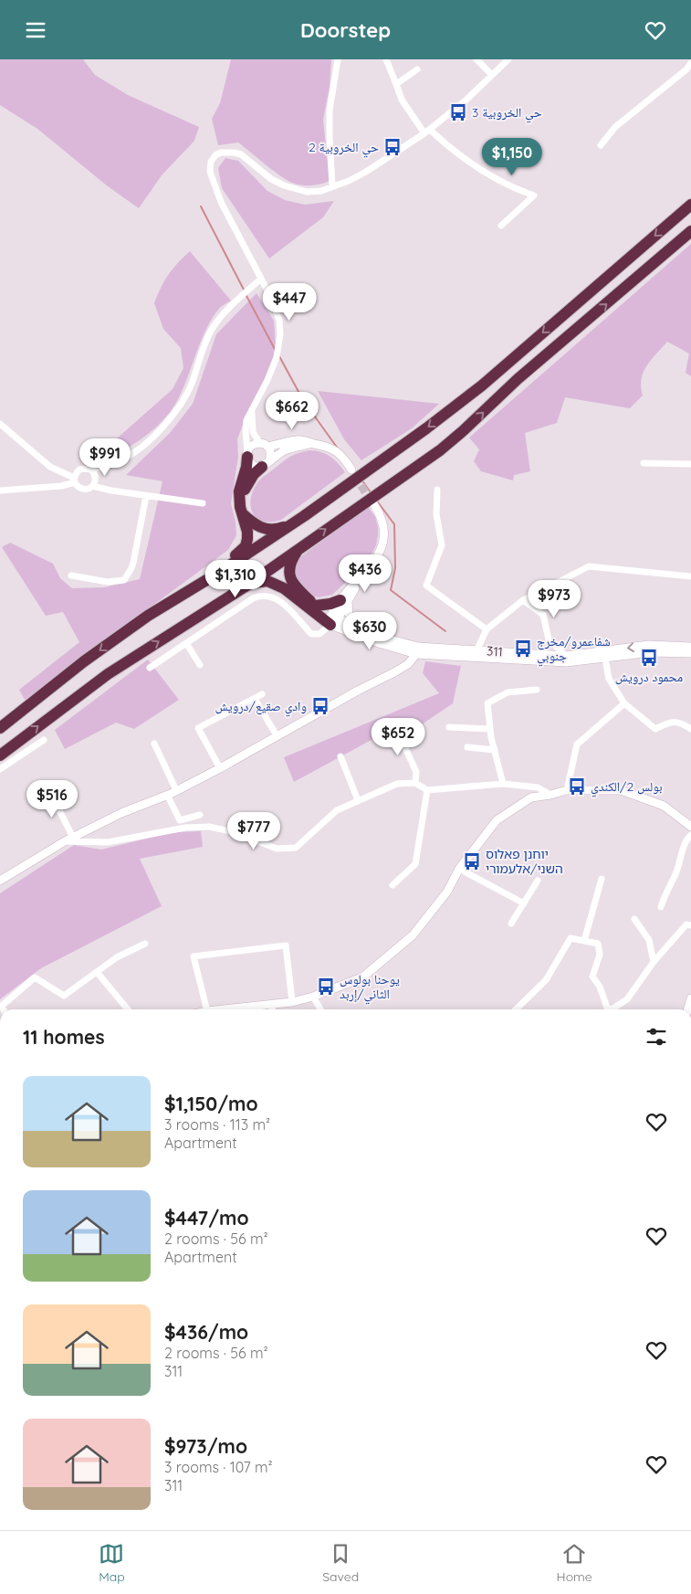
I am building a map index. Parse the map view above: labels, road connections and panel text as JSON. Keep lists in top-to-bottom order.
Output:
{
  "streets": {
    "street": ["311"]
  },
  "places": {
    "bus stop": [
      "حي الخروبية 3",
      "حي الخروبية 2",
      "شفاعمرو/مخرج جنوبي",
      "محمود درويش",
      "وادي صقيع/درويش",
      "بولس 2/الكندي",
      "יוחנן פאלוס השני/אלעמורי",
      "يوحنا بولوس الثاني/إربد"
    ]
  },
  "page": {
    "header": "Doorstep",
    "price": [
      "$1,150",
      "$447",
      "$662",
      "$991",
      "$436",
      "$1,310",
      "$973",
      "$630",
      "$652",
      "$516",
      "$777"
    ],
    "heading": "11 homes",
    "list": [
      {
        "name": "$1,150/mo",
        "note": "3 rooms · 113 m² · Apartment"
      },
      {
        "name": "$447/mo",
        "note": "2 rooms · 56 m² · Apartment"
      },
      {
        "name": "$436/mo",
        "note": "2 rooms · 56 m² · 311"
      },
      {
        "name": "$973/mo",
        "note": "3 rooms · 107 m² · 311"
      }
    ],
    "tabs": ["Map", "Saved", "Home"]
  }
}
